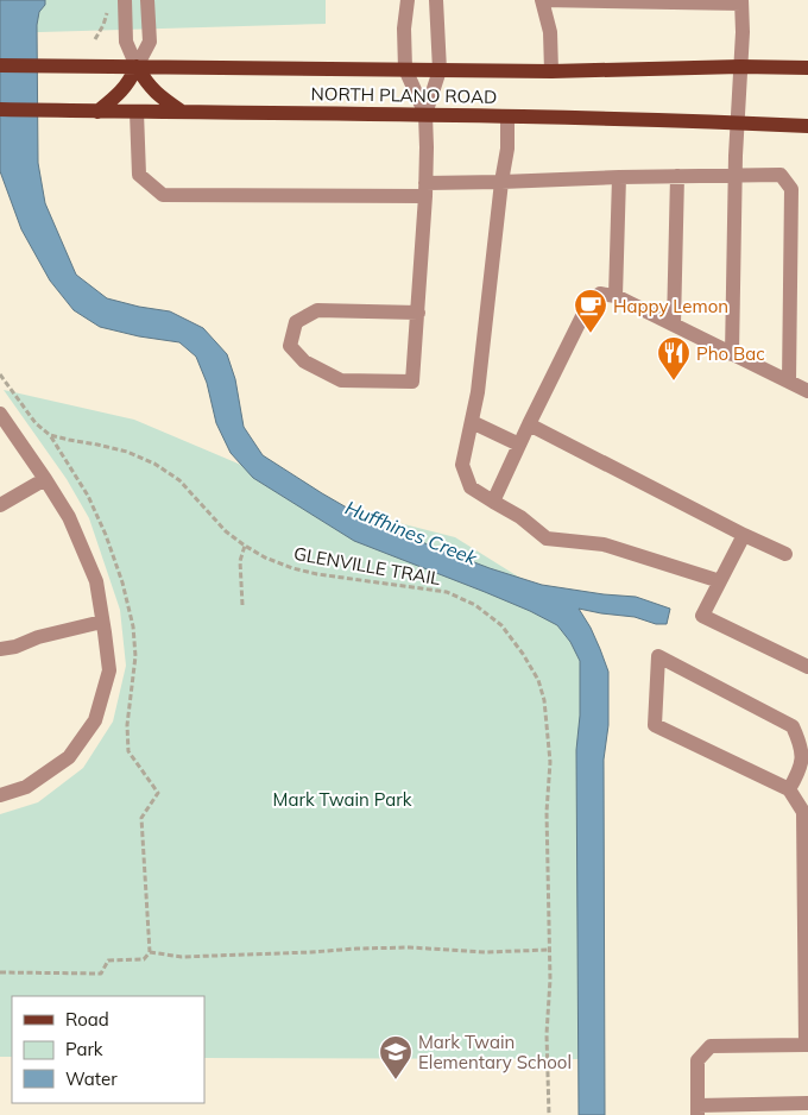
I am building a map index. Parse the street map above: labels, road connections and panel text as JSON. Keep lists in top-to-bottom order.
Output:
{
  "streets": {
    "main road": ["NORTH PLANO ROAD"],
    "path": ["GLENVILLE TRAIL"]
  },
  "water": ["Huffhines Creek"],
  "parks": ["Mark Twain Park"],
  "places": {
    "cafe": ["Happy Lemon"],
    "restaurant": ["Pho Bac"],
    "school or university": ["Mark Twain Elementary School"]
  },
  "legend": ["Road", "Park", "Water"]
}
